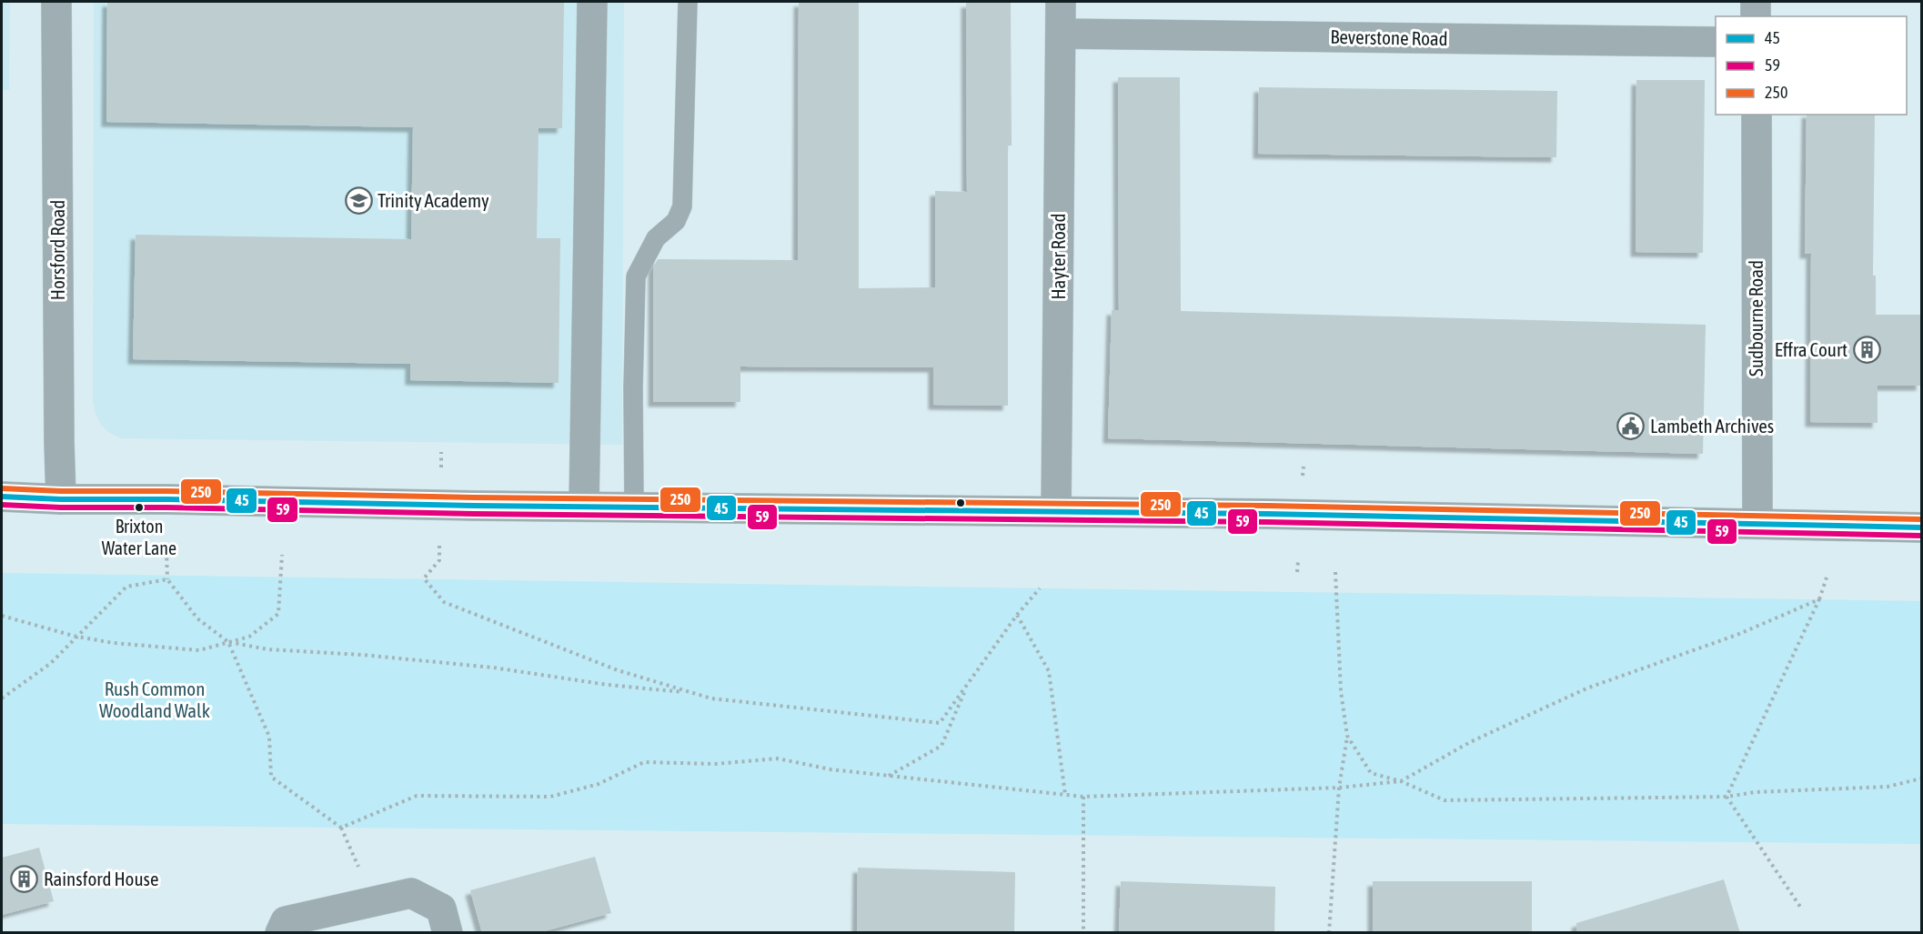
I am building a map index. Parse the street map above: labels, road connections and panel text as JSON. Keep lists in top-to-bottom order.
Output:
{
  "streets": {
    "street": [
      "Beverstone Road",
      "Horsford Road",
      "Hayter Road",
      "Sudbourne Road"
    ]
  },
  "crossings": [
    ["Beverstone Road", "Hayter Road"]
  ],
  "parks": ["Rush Common Woodland Walk"],
  "places": {
    "school or university": ["Trinity Academy"],
    "building": ["Effra Court", "Rainsford House"],
    "public building": ["Lambeth Archives"],
    "other": ["Brixton Water Lane"]
  },
  "lines": ["transit line 250", "transit line 45", "transit line 59"],
  "legend": ["45", "59", "250"]
}
